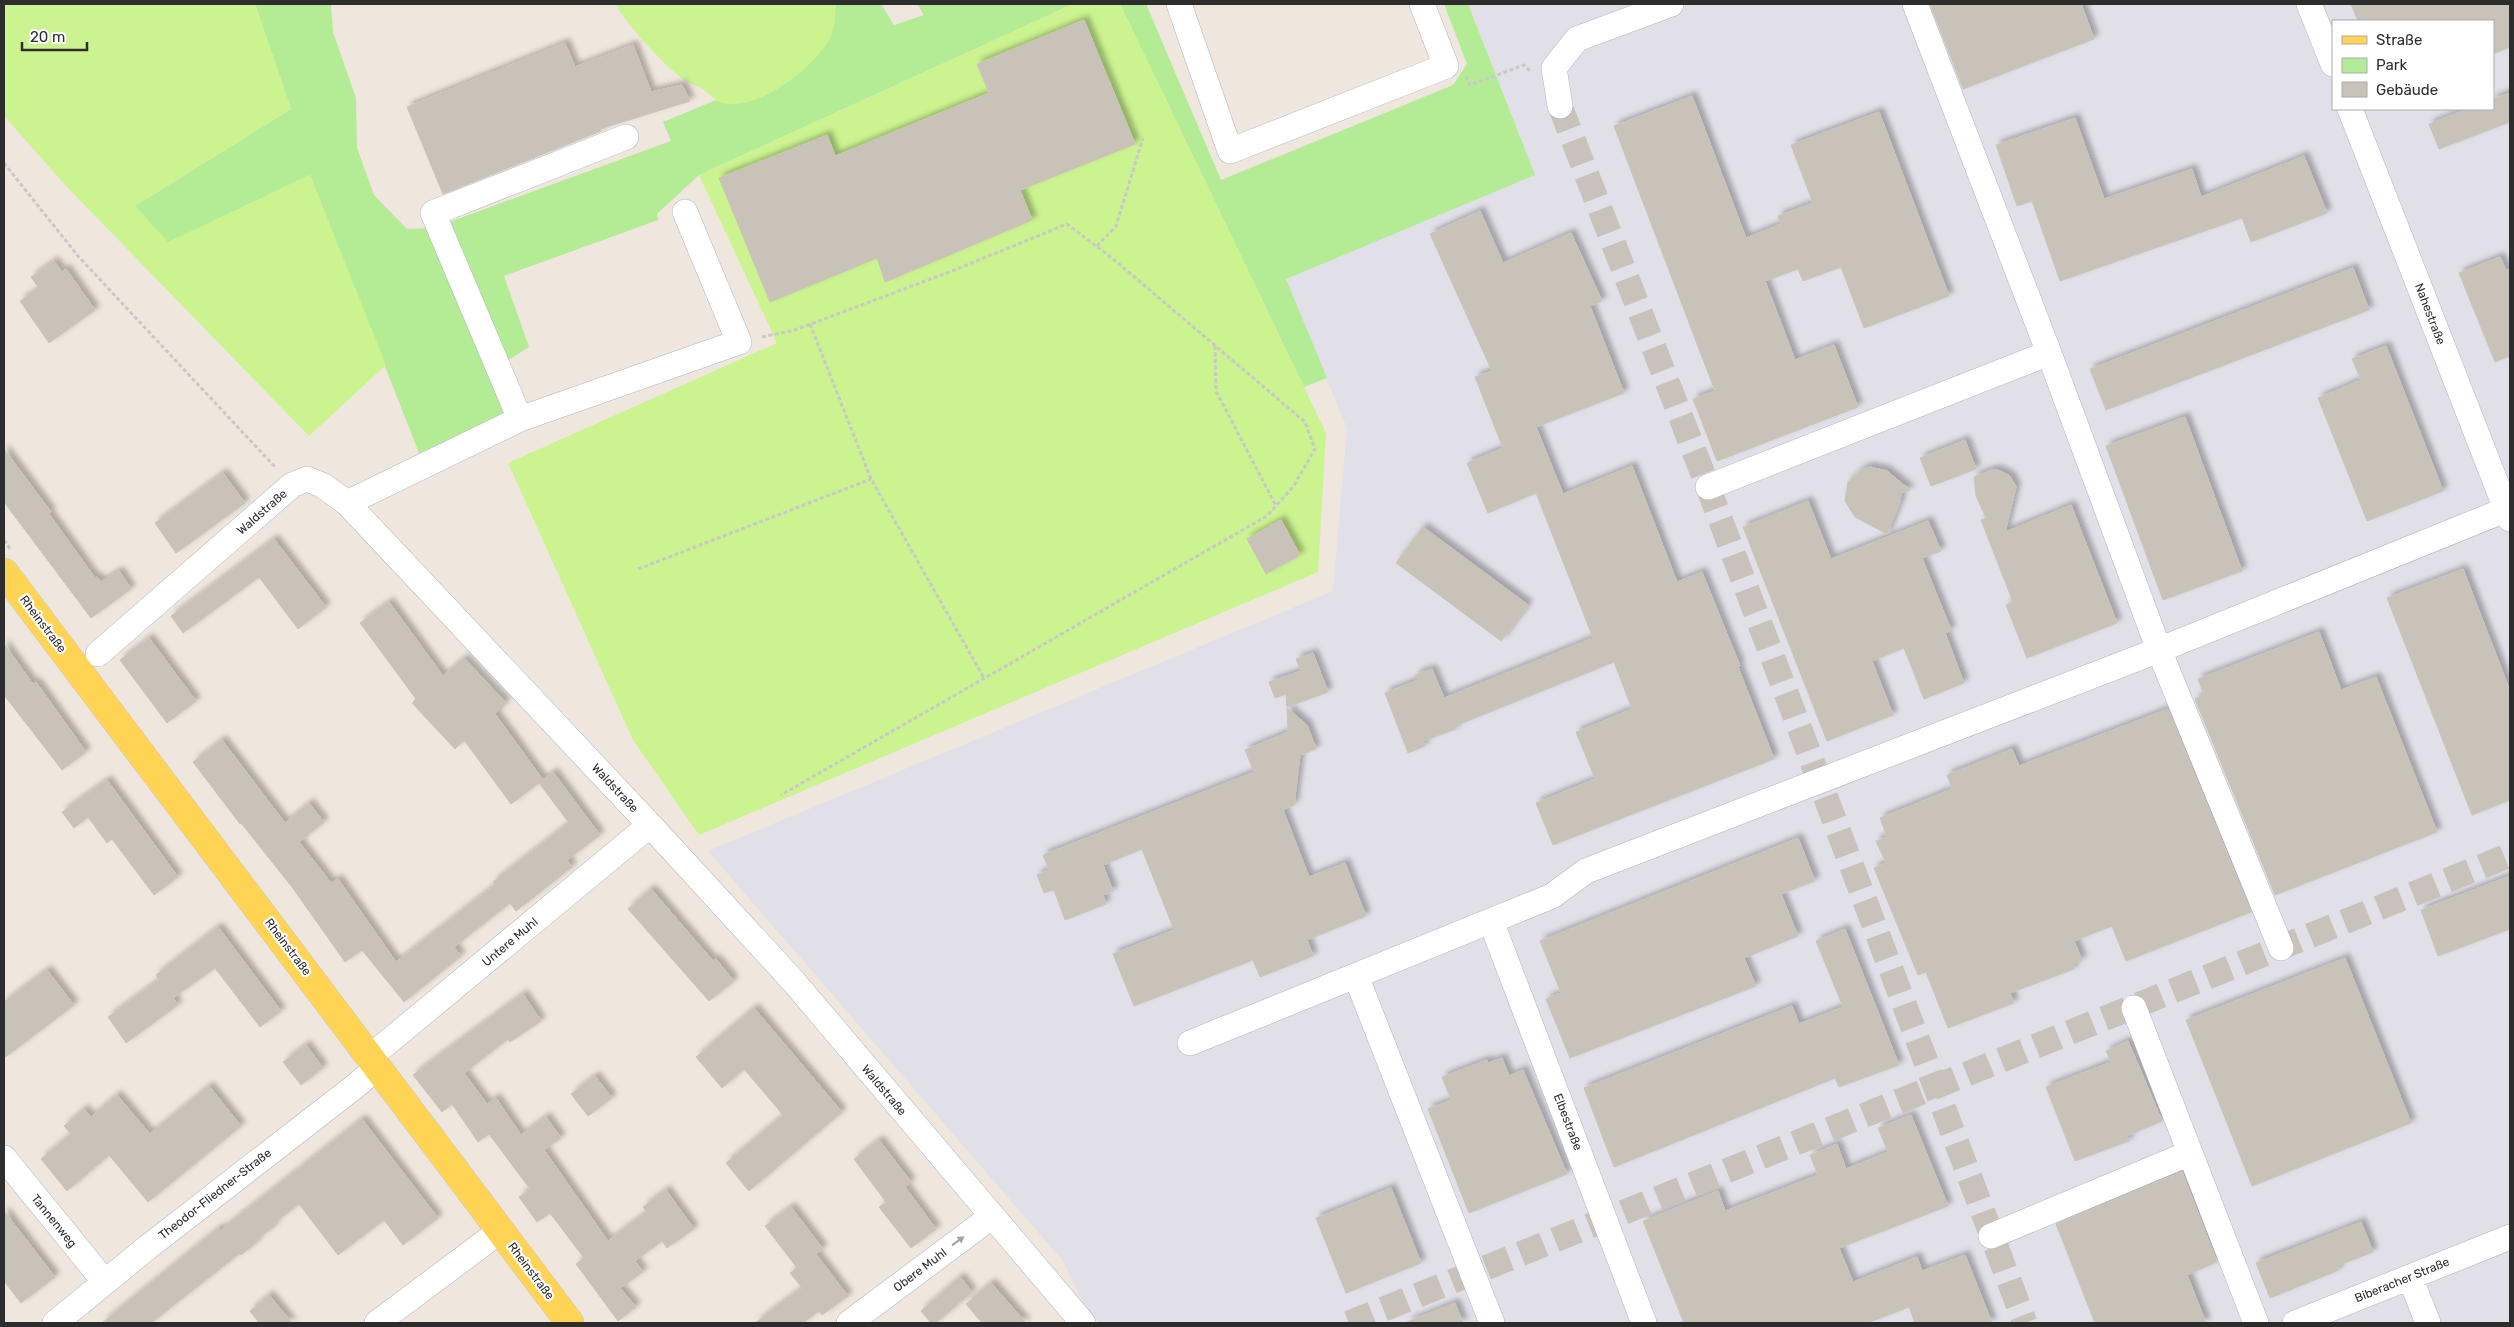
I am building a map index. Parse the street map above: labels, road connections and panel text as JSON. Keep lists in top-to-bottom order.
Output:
{
  "streets": {
    "main road": ["Rheinstraße"],
    "street": [
      "Nahestraße",
      "Waldstraße",
      "Untere Muhl",
      "Elbestraße",
      "Theodor-Fliedner-Straße",
      "Tannenweg",
      "Obere Muhl",
      "Biberacher Straße"
    ]
  },
  "crossings": [
    ["Waldstraße", "Untere Muhl"],
    ["Waldstraße", "Obere Muhl"],
    ["Rheinstraße", "Untere Muhl"],
    ["Rheinstraße", "Theodor-Fliedner-Straße"],
    ["Untere Muhl", "Theodor-Fliedner-Straße"],
    ["Theodor-Fliedner-Straße", "Tannenweg"]
  ],
  "one_way": ["Obere Muhl"],
  "legend": ["Straße", "Park", "Gebäude"],
  "scale_bar": "20 m"
}
